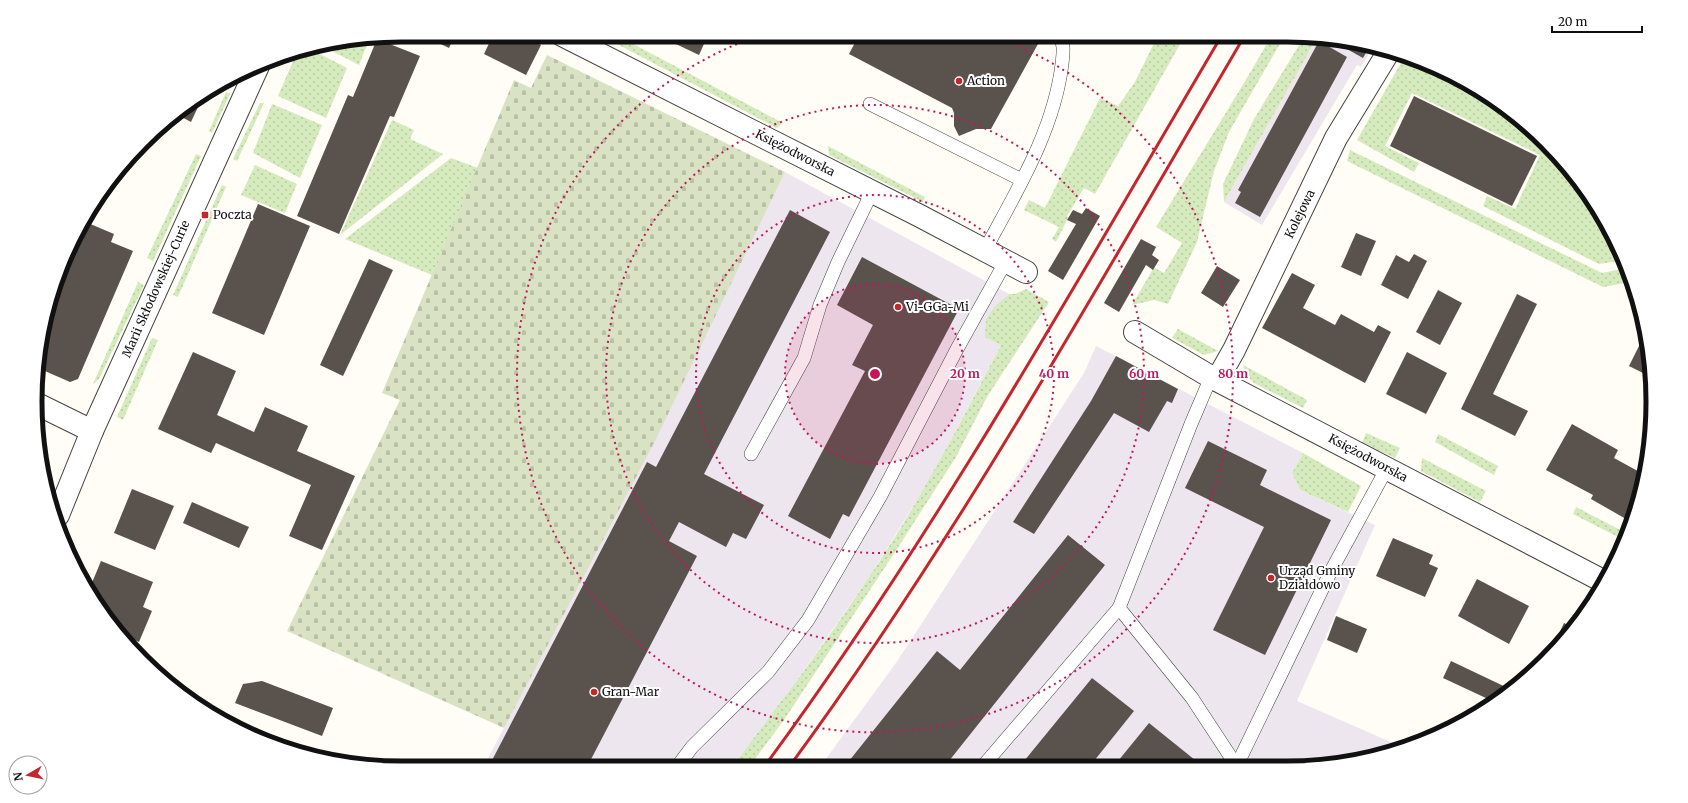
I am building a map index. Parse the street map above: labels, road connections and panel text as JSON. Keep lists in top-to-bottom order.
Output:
{
  "streets": {
    "street": ["Księżodworska", "Kolejowa", "Marii Skłodowskiej-Curie"]
  },
  "crossings": [
    ["Księżodworska", "Kolejowa"]
  ],
  "places": {
    "other": [
      "Action",
      "Vi-GGa-Mi",
      "Urząd Gminy Działdowo",
      "Gran-Mar"
    ],
    "transit": ["Poczta"]
  },
  "scale_bar": "20 m",
  "north": "left",
  "rings": [
    "20 m",
    "40 m",
    "60 m",
    "80 m"
  ]
}
